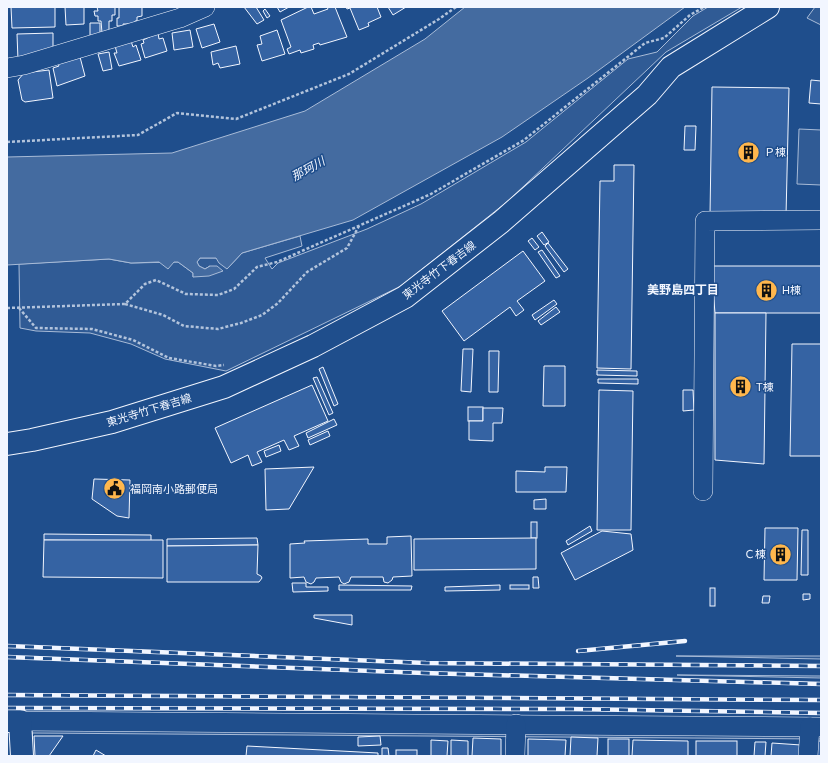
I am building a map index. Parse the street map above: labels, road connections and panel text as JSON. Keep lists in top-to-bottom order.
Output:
{
  "streets": {
    "main road": ["東光寺竹下春吉線"]
  },
  "districts": ["美野島四丁目"],
  "water": ["那珂川"],
  "places": {
    "building": [
      "Ｐ棟",
      "H棟",
      "T棟",
      "Ｃ棟"
    ],
    "public building": ["福岡南小路郵便局"]
  }
}
